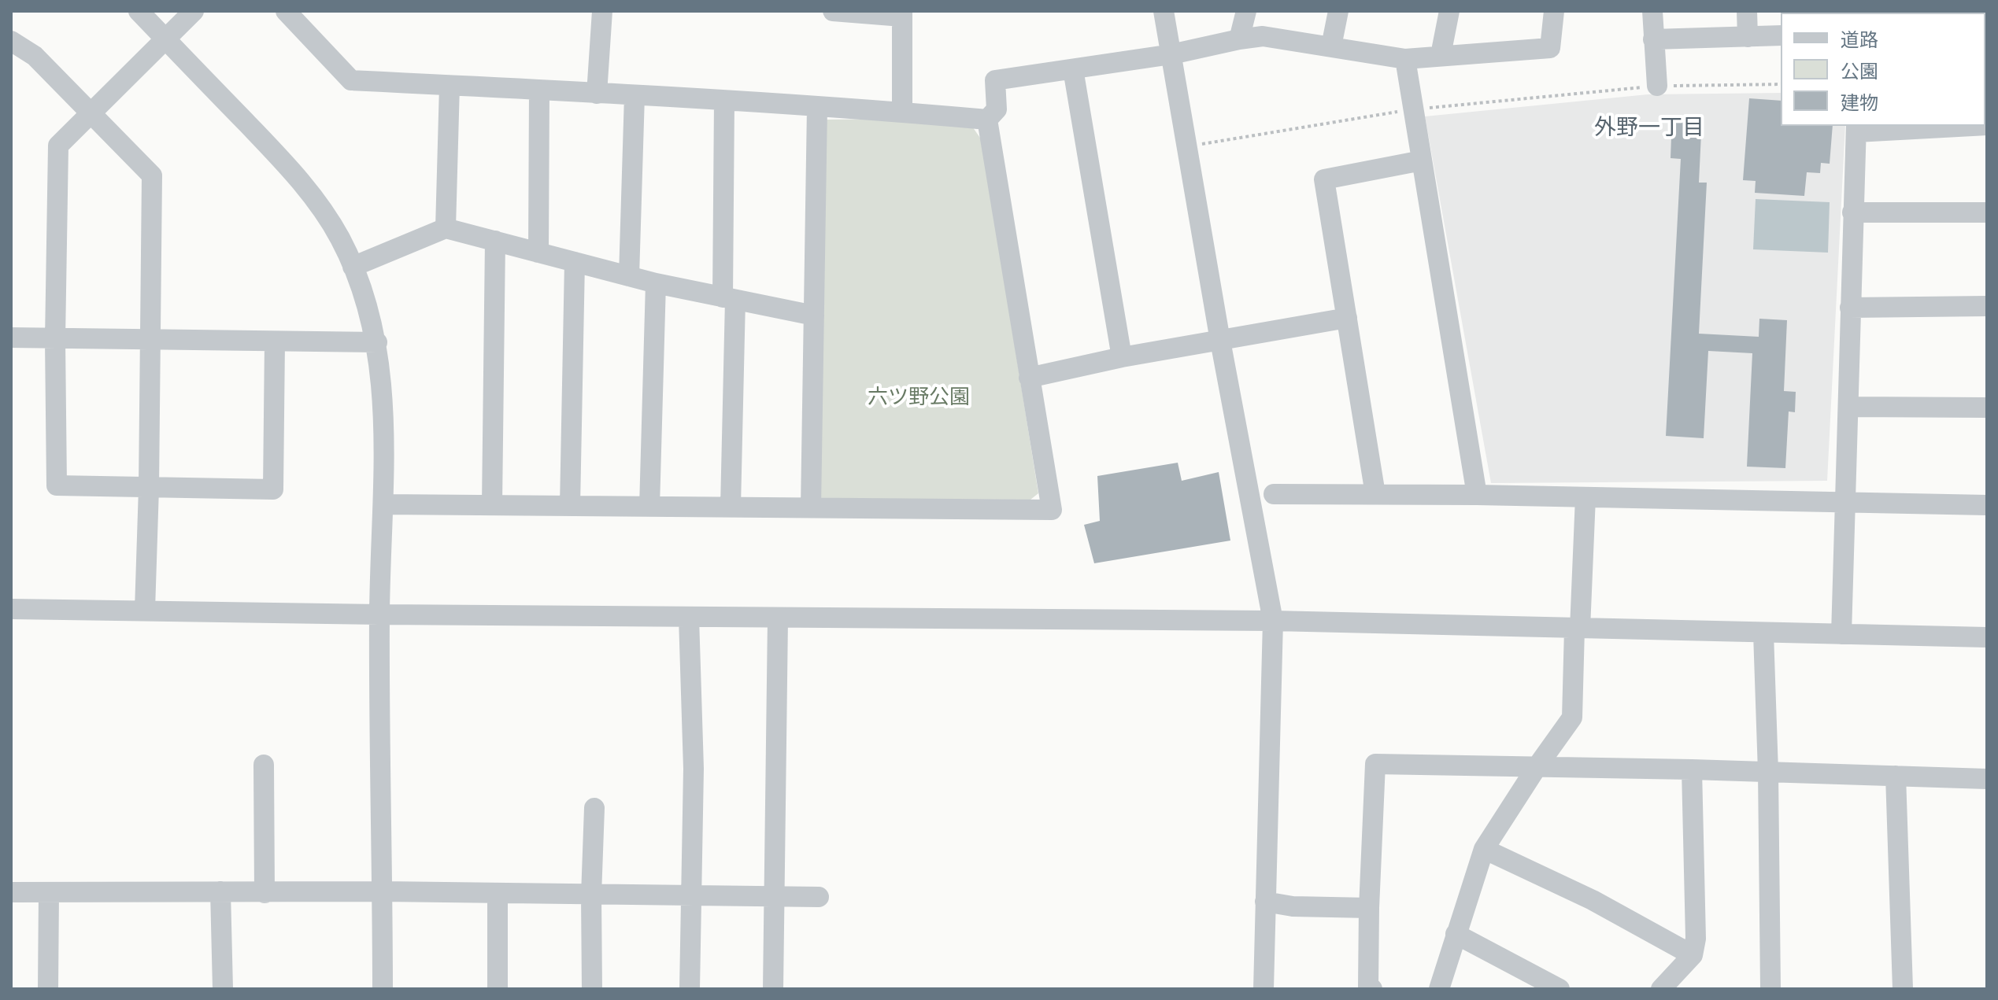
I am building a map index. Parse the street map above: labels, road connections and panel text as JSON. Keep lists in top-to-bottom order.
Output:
{
  "districts": ["外野一丁目"],
  "parks": ["六ツ野公園"],
  "legend": ["道路", "公園", "建物"]
}
